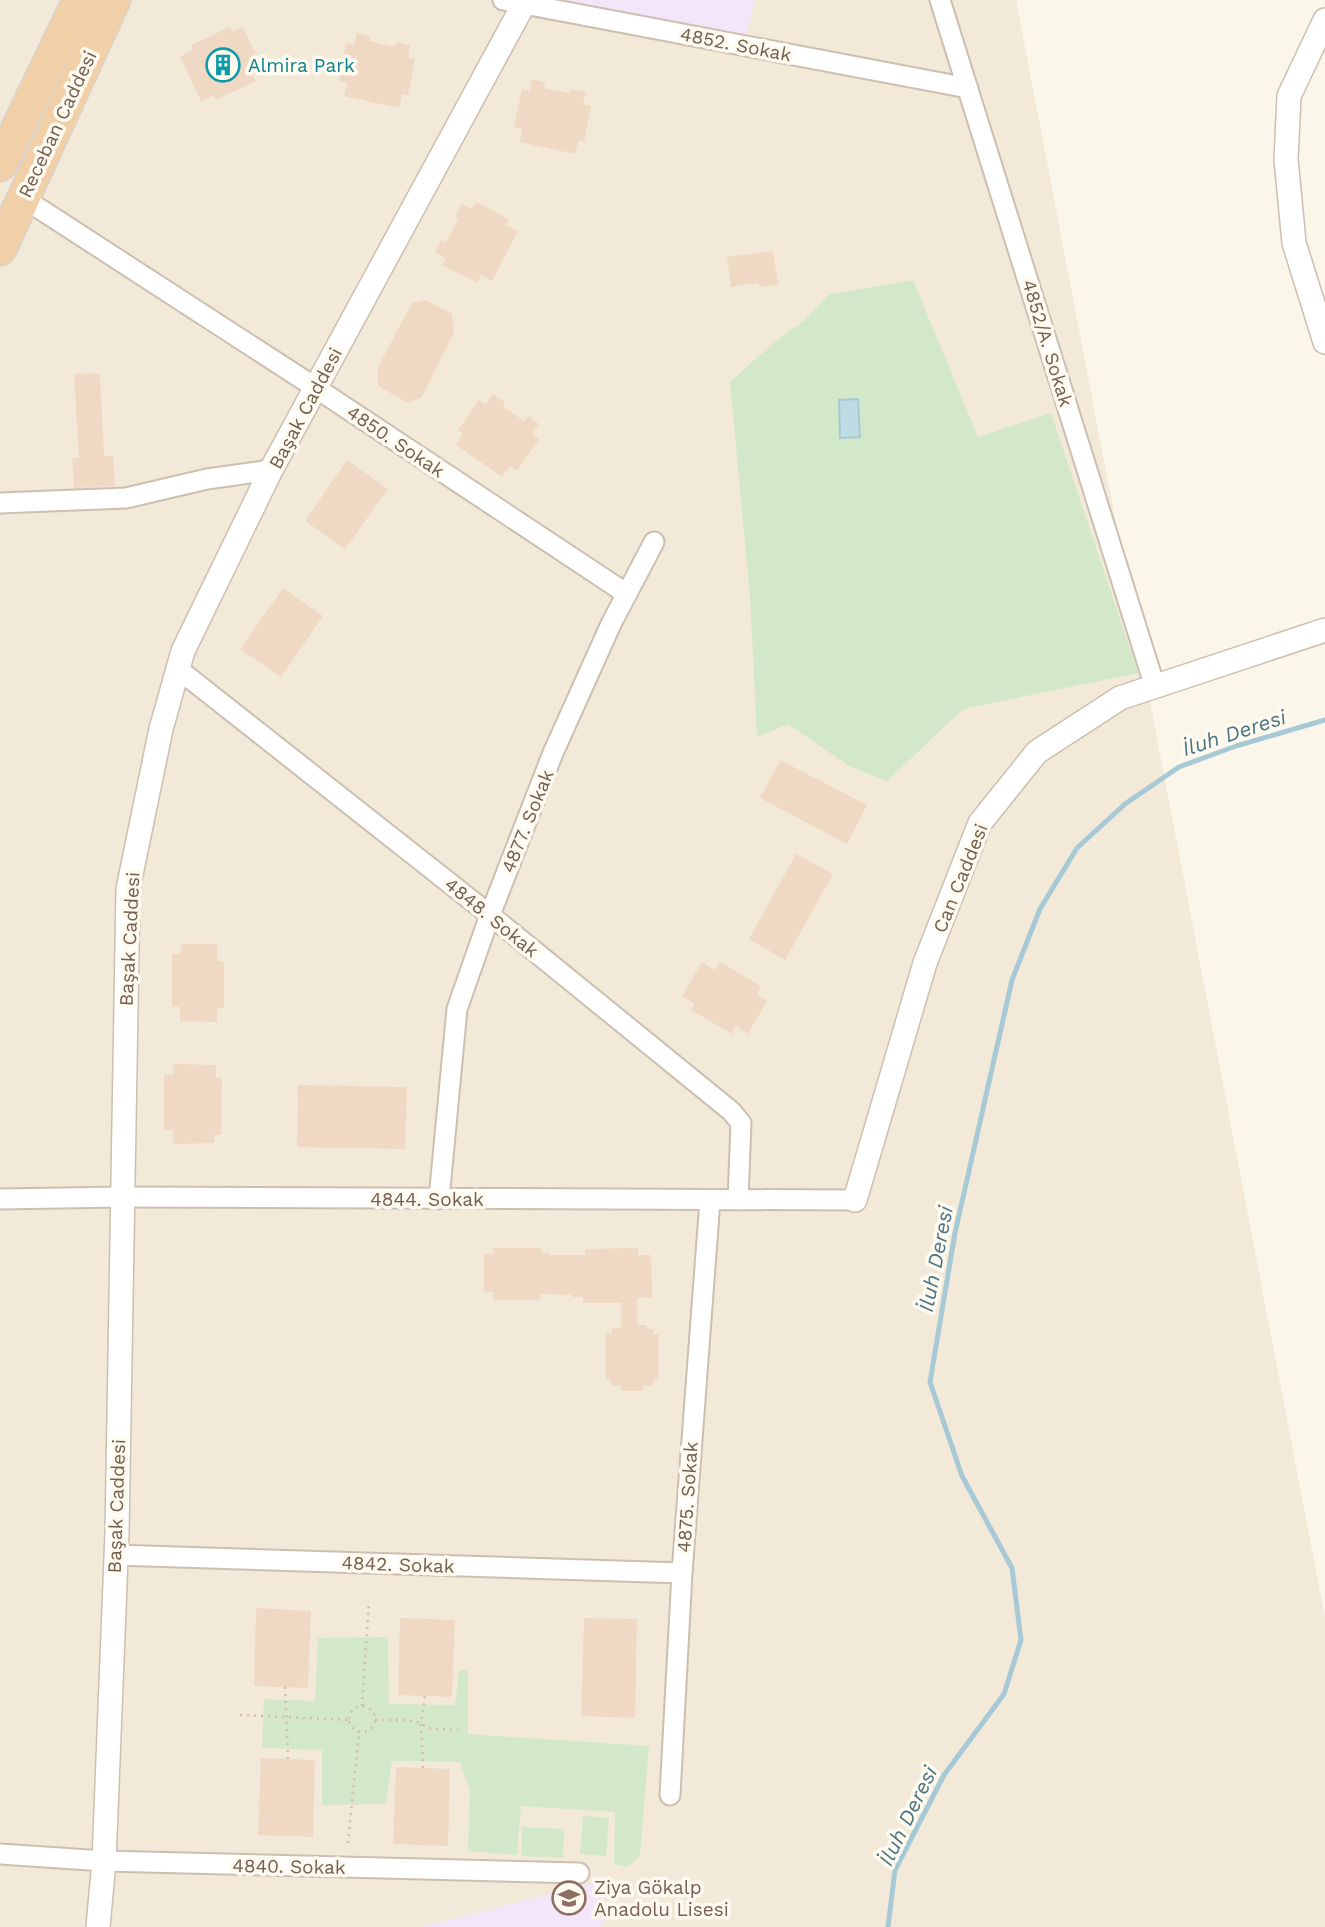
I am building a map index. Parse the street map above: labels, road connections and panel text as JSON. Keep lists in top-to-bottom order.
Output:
{
  "streets": {
    "highway": ["Receban Caddesi"],
    "street": [
      "4852. Sokak",
      "4852/A. Sokak",
      "Başak Caddesi",
      "4850. Sokak",
      "4877. Sokak",
      "Can Caddesi",
      "4848. Sokak",
      "4844. Sokak",
      "4875. Sokak",
      "4842. Sokak",
      "4840. Sokak"
    ]
  },
  "crossings": [
    ["4852. Sokak", "4852/A. Sokak"],
    ["4852. Sokak", "Başak Caddesi"],
    ["Receban Caddesi", "4850. Sokak"],
    ["4852/A. Sokak", "Can Caddesi"],
    ["Başak Caddesi", "4850. Sokak"],
    ["Başak Caddesi", "4848. Sokak"],
    ["Başak Caddesi", "4844. Sokak"],
    ["Başak Caddesi", "4842. Sokak"],
    ["Başak Caddesi", "4840. Sokak"],
    ["4850. Sokak", "4877. Sokak"],
    ["4877. Sokak", "4848. Sokak"],
    ["4877. Sokak", "4844. Sokak"],
    ["Can Caddesi", "4844. Sokak"],
    ["4848. Sokak", "4844. Sokak"],
    ["4844. Sokak", "4875. Sokak"],
    ["4875. Sokak", "4842. Sokak"]
  ],
  "water": ["İluh Deresi"],
  "places": {
    "building": ["Almira Park"],
    "school or university": ["Ziya Gökalp Anadolu Lisesi"]
  }
}
